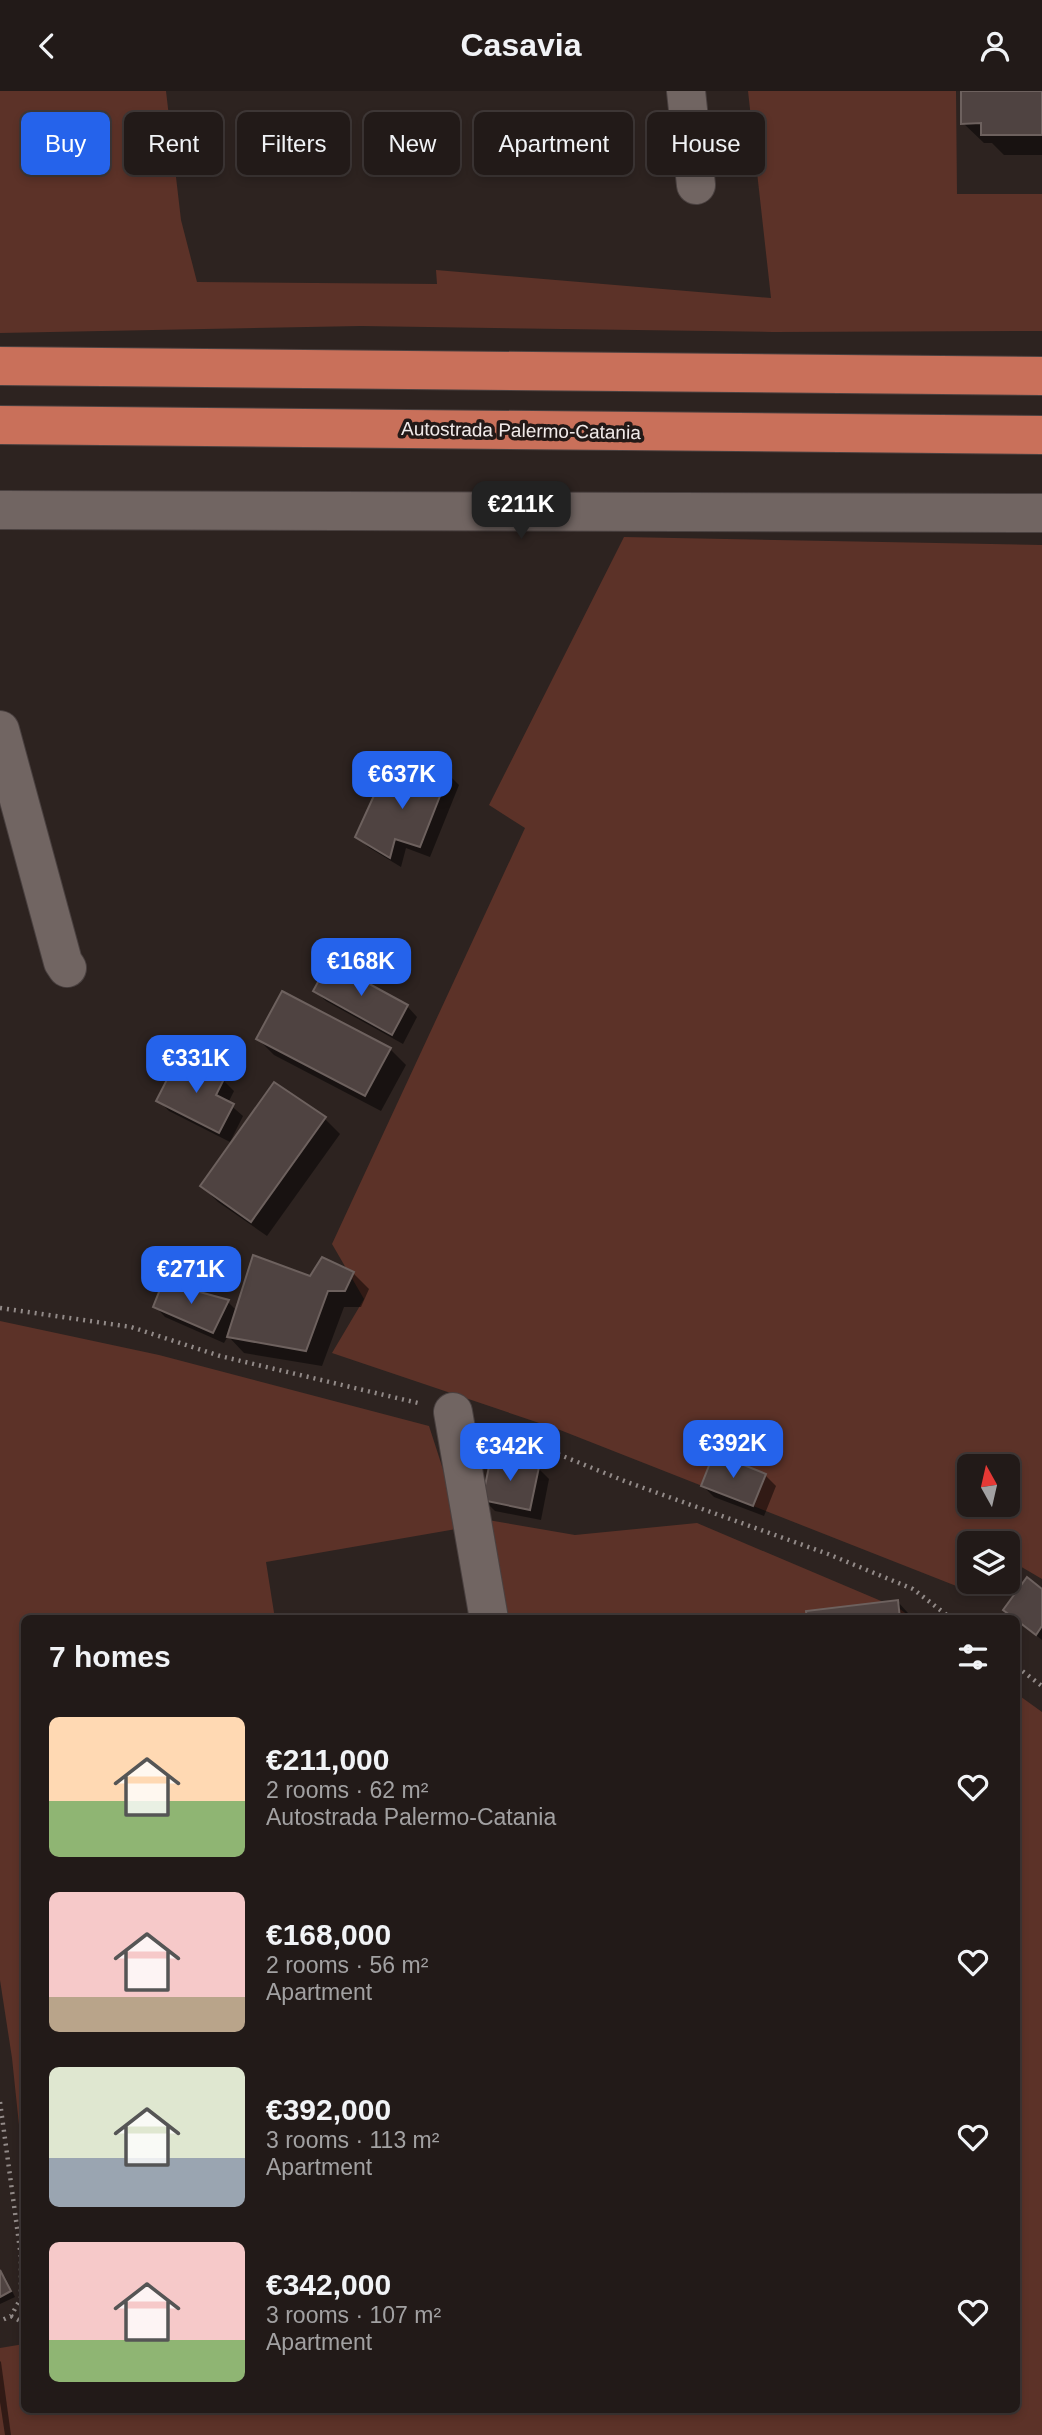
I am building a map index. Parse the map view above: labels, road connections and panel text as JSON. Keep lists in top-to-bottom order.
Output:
{
  "streets": {
    "highway": ["Autostrada Palermo-Catania"]
  },
  "north": "top",
  "page": {
    "header": "Casavia",
    "chip": [
      "Buy",
      "Rent",
      "Filters",
      "New",
      "Apartment",
      "House"
    ],
    "price": [
      "€211K",
      "€637K",
      "€168K",
      "€331K",
      "€271K",
      "€392K",
      "€342K"
    ],
    "heading": "7 homes",
    "list": [
      {
        "name": "€211,000",
        "note": "2 rooms · 62 m² · Autostrada Palermo-Catania"
      },
      {
        "name": "€168,000",
        "note": "2 rooms · 56 m² · Apartment"
      },
      {
        "name": "€392,000",
        "note": "3 rooms · 113 m² · Apartment"
      },
      {
        "name": "€342,000",
        "note": "3 rooms · 107 m² · Apartment"
      }
    ]
  }
}
